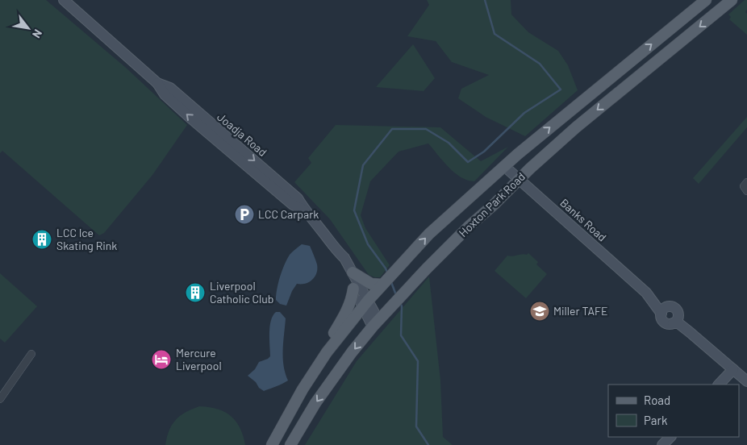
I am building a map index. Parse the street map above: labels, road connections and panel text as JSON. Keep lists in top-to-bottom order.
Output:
{
  "streets": {
    "main road": ["Joadja Road", "Hoxton Park Road", "Banks Road"]
  },
  "crossings": [
    ["Joadja Road", "Hoxton Park Road"],
    ["Hoxton Park Road", "Banks Road"]
  ],
  "places": {
    "parking": ["LCC Carpark"],
    "building": ["LCC Ice Skating Rink", "Liverpool Catholic Club"],
    "school or university": ["Miller TAFE"],
    "hotel": ["Mercure Liverpool"]
  },
  "legend": ["Road", "Park"],
  "north": "bottom right"
}
